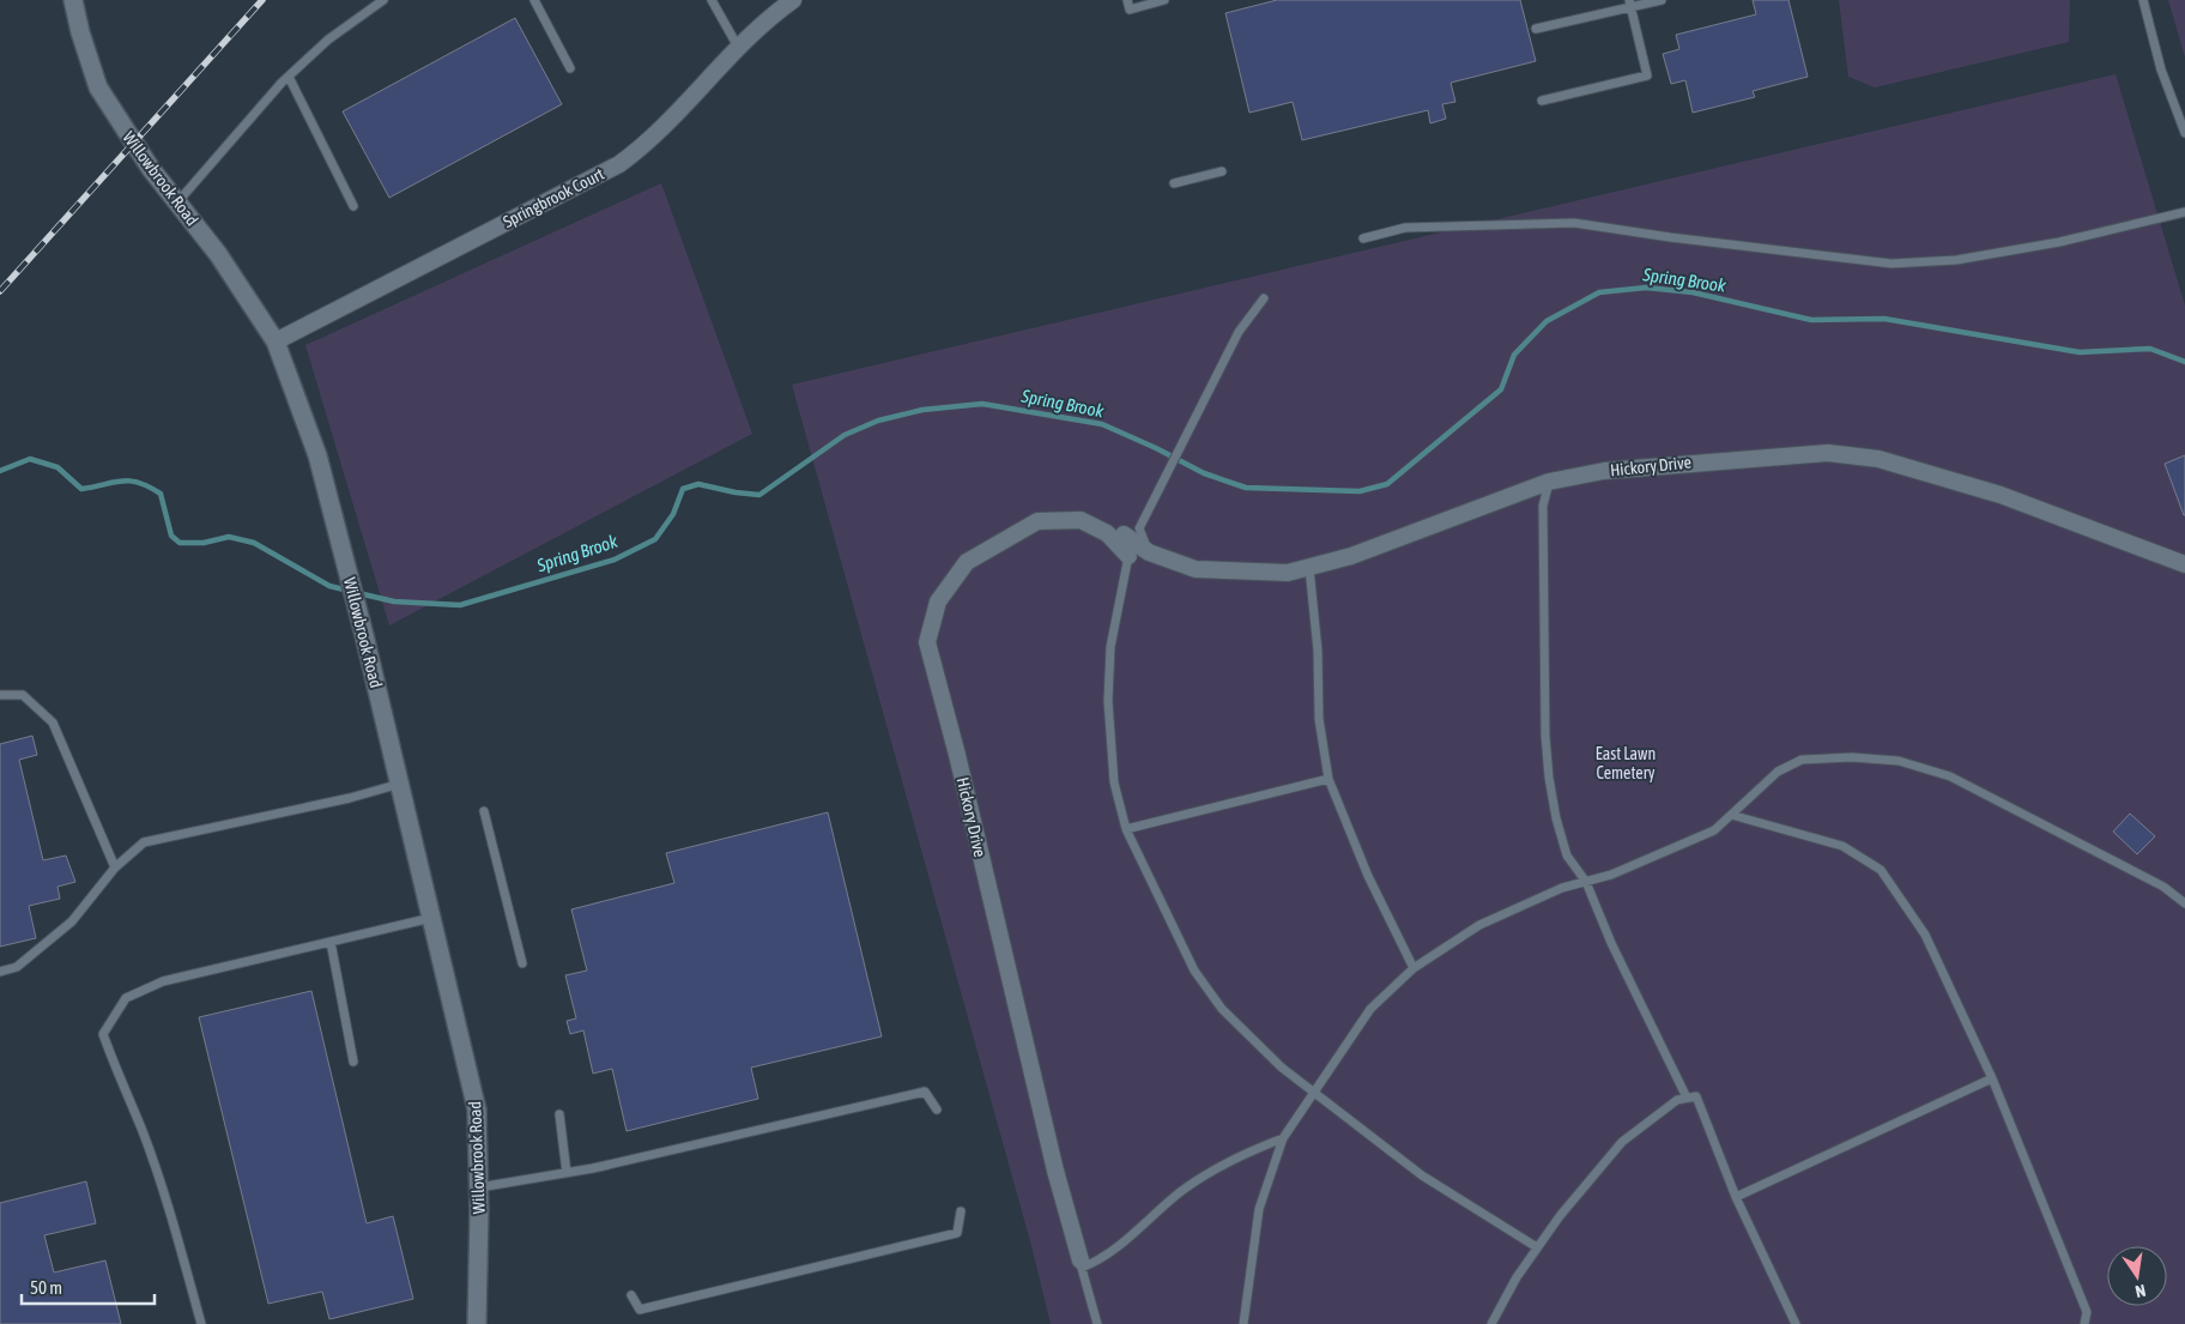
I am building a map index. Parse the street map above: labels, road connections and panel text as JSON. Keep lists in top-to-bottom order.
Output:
{
  "streets": {
    "street": ["Willowbrook Road", "Springbrook Court", "Hickory Drive"]
  },
  "crossings": [
    ["Willowbrook Road", "Springbrook Court"]
  ],
  "water": ["Spring Brook"],
  "parks": ["East Lawn Cemetery"],
  "scale_bar": "50 m",
  "north": "bottom"
}
